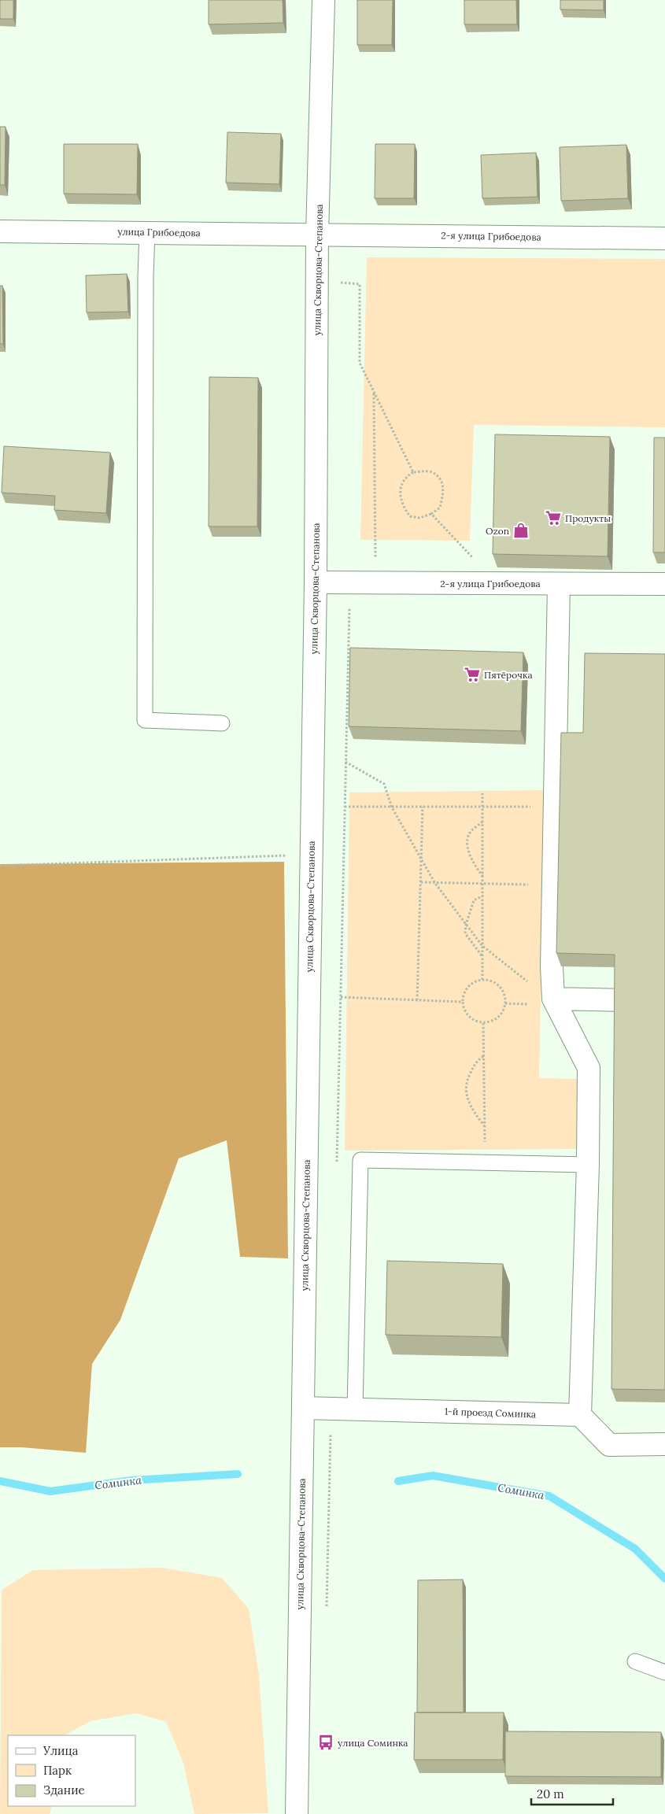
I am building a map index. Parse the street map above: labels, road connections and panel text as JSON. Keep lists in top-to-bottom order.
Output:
{
  "streets": {
    "street": [
      "улица Грибоедова",
      "2-я улица Грибоедова",
      "улица Скворцова-Степанова",
      "1-й проезд Соминка"
    ]
  },
  "crossings": [
    ["улица Грибоедова", "2-я улица Грибоедова"],
    ["улица Грибоедова", "улица Скворцова-Степанова"],
    ["2-я улица Грибоедова", "улица Скворцова-Степанова"],
    ["улица Скворцова-Степанова", "1-й проезд Соминка"]
  ],
  "water": ["Соминка"],
  "places": {
    "supermarket": ["Продукты", "Пятёрочка"],
    "shop": ["Ozon"],
    "bus stop": ["улица Соминка"]
  },
  "legend": ["Улица", "Парк", "Здание"],
  "scale_bar": "20 m"
}
